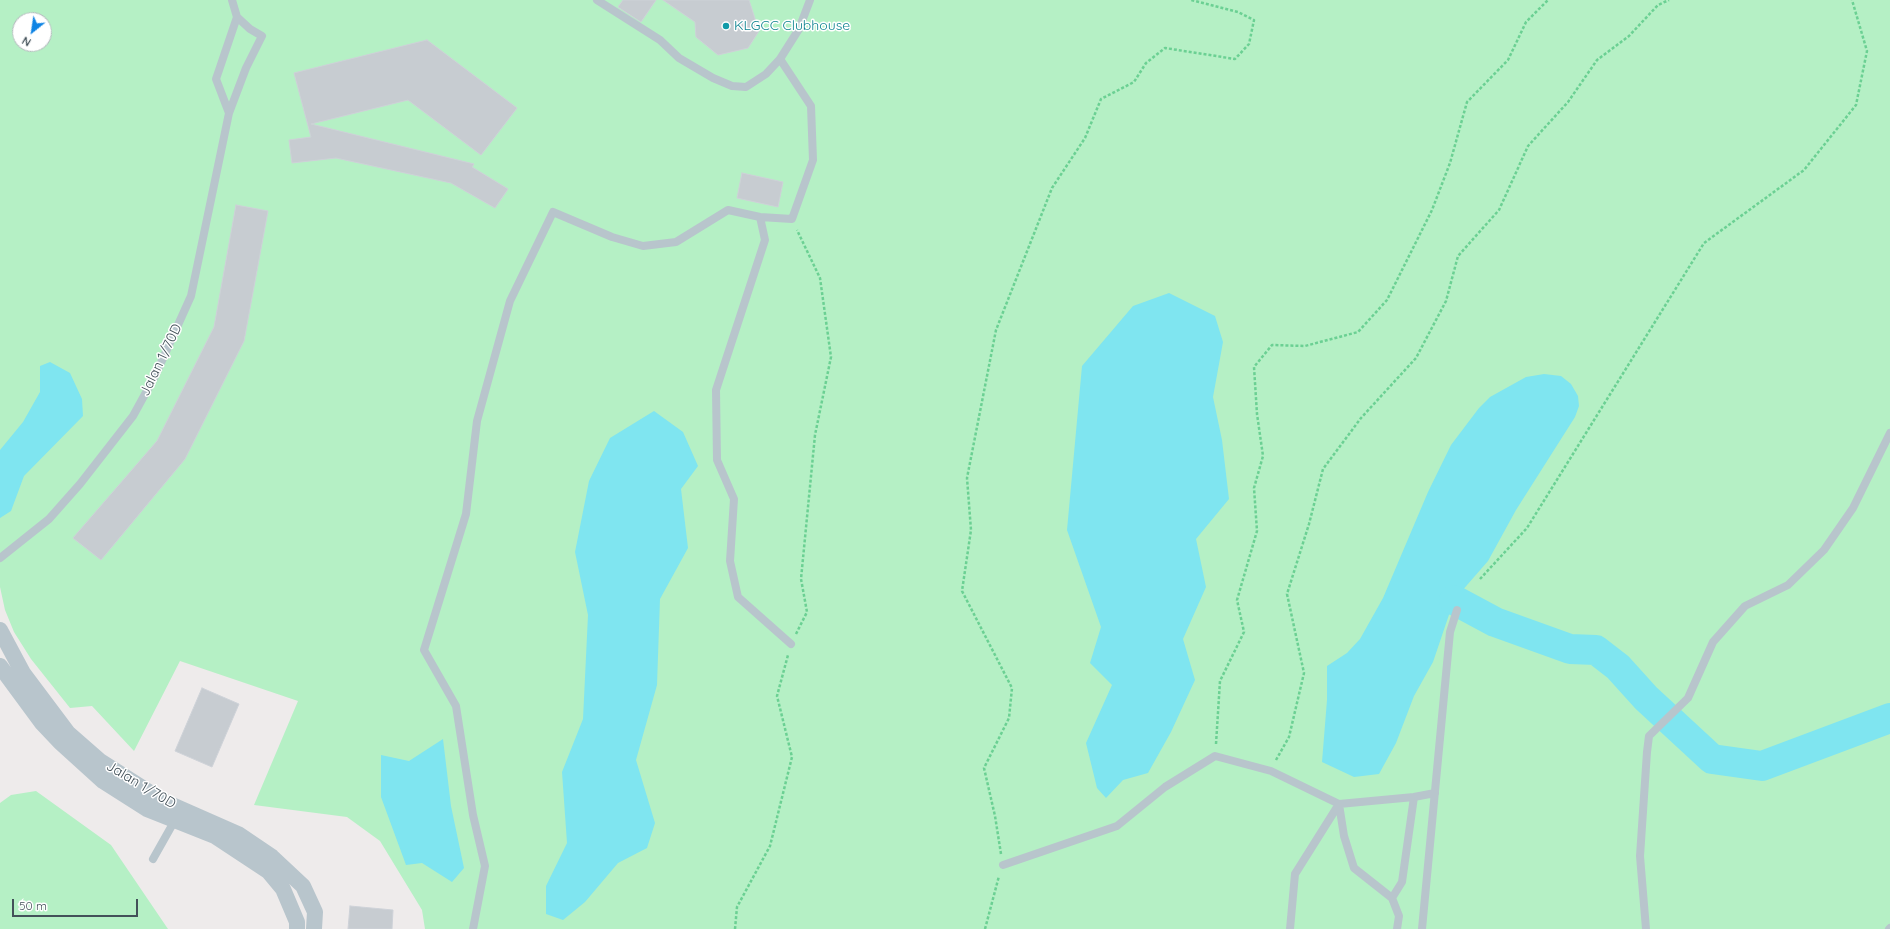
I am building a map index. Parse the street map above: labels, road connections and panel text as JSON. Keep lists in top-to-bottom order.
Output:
{
  "streets": {
    "street": ["Jalan 1/70D"]
  },
  "places": ["KLGCC Clubhouse"],
  "scale_bar": "50 m",
  "north": "bottom left"
}
